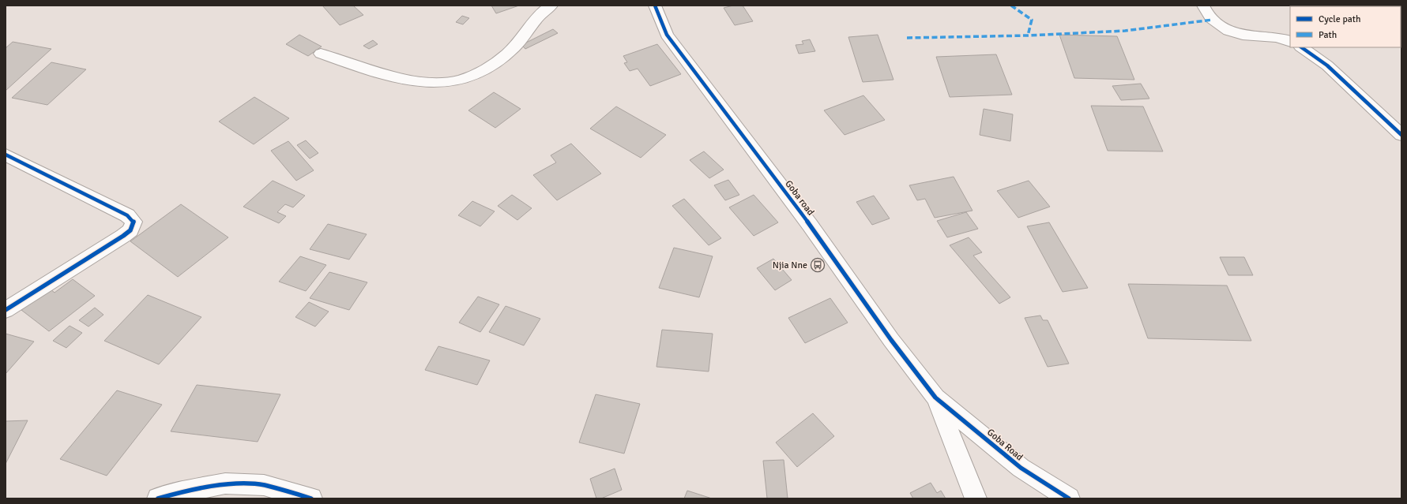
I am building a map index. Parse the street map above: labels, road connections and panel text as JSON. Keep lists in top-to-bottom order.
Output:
{
  "streets": {
    "street": ["Goba road", "Goba Road"]
  },
  "crossings": [
    ["Goba road", "Goba Road"]
  ],
  "places": {
    "bus stop": ["Njia Nne"]
  },
  "legend": ["Cycle path", "Path"]
}
